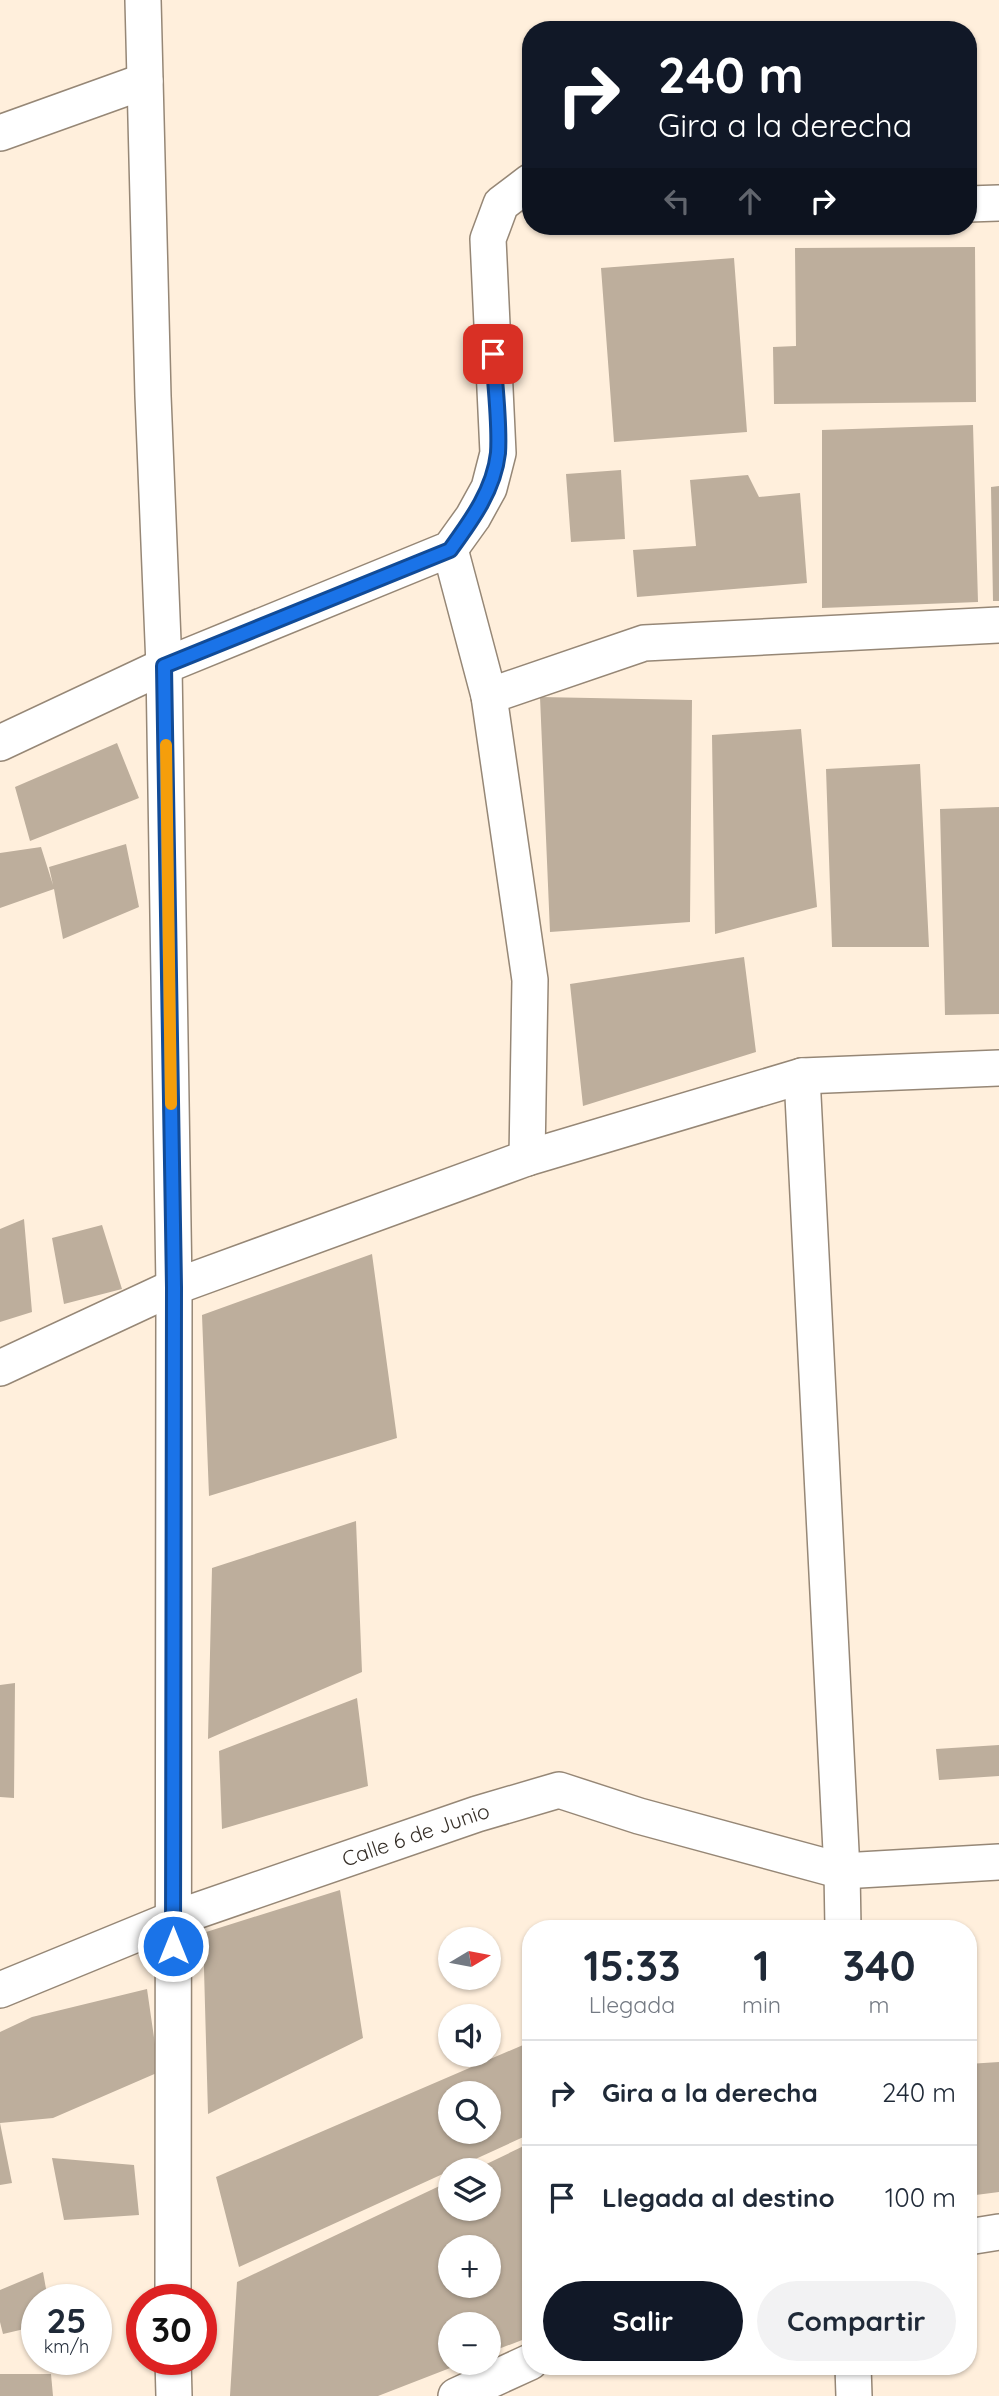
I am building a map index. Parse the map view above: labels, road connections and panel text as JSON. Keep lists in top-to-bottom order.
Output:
{
  "streets": {
    "street": ["Calle 6 de Junio"]
  },
  "north": "right",
  "page": {
    "turn": ["240 m", "Gira a la derecha"],
    "eta": [
      "15:33",
      "Llegada",
      "1",
      "min",
      "340",
      "m"
    ],
    "map_buttons": ["+", "−"],
    "list": [
      {
        "name": "Gira a la derecha",
        "value": "240 m"
      },
      {
        "name": "Llegada al destino",
        "value": "100 m"
      }
    ],
    "buttons": ["Salir", "Compartir"],
    "speed": "25 km/h",
    "limit": "30"
  }
}
